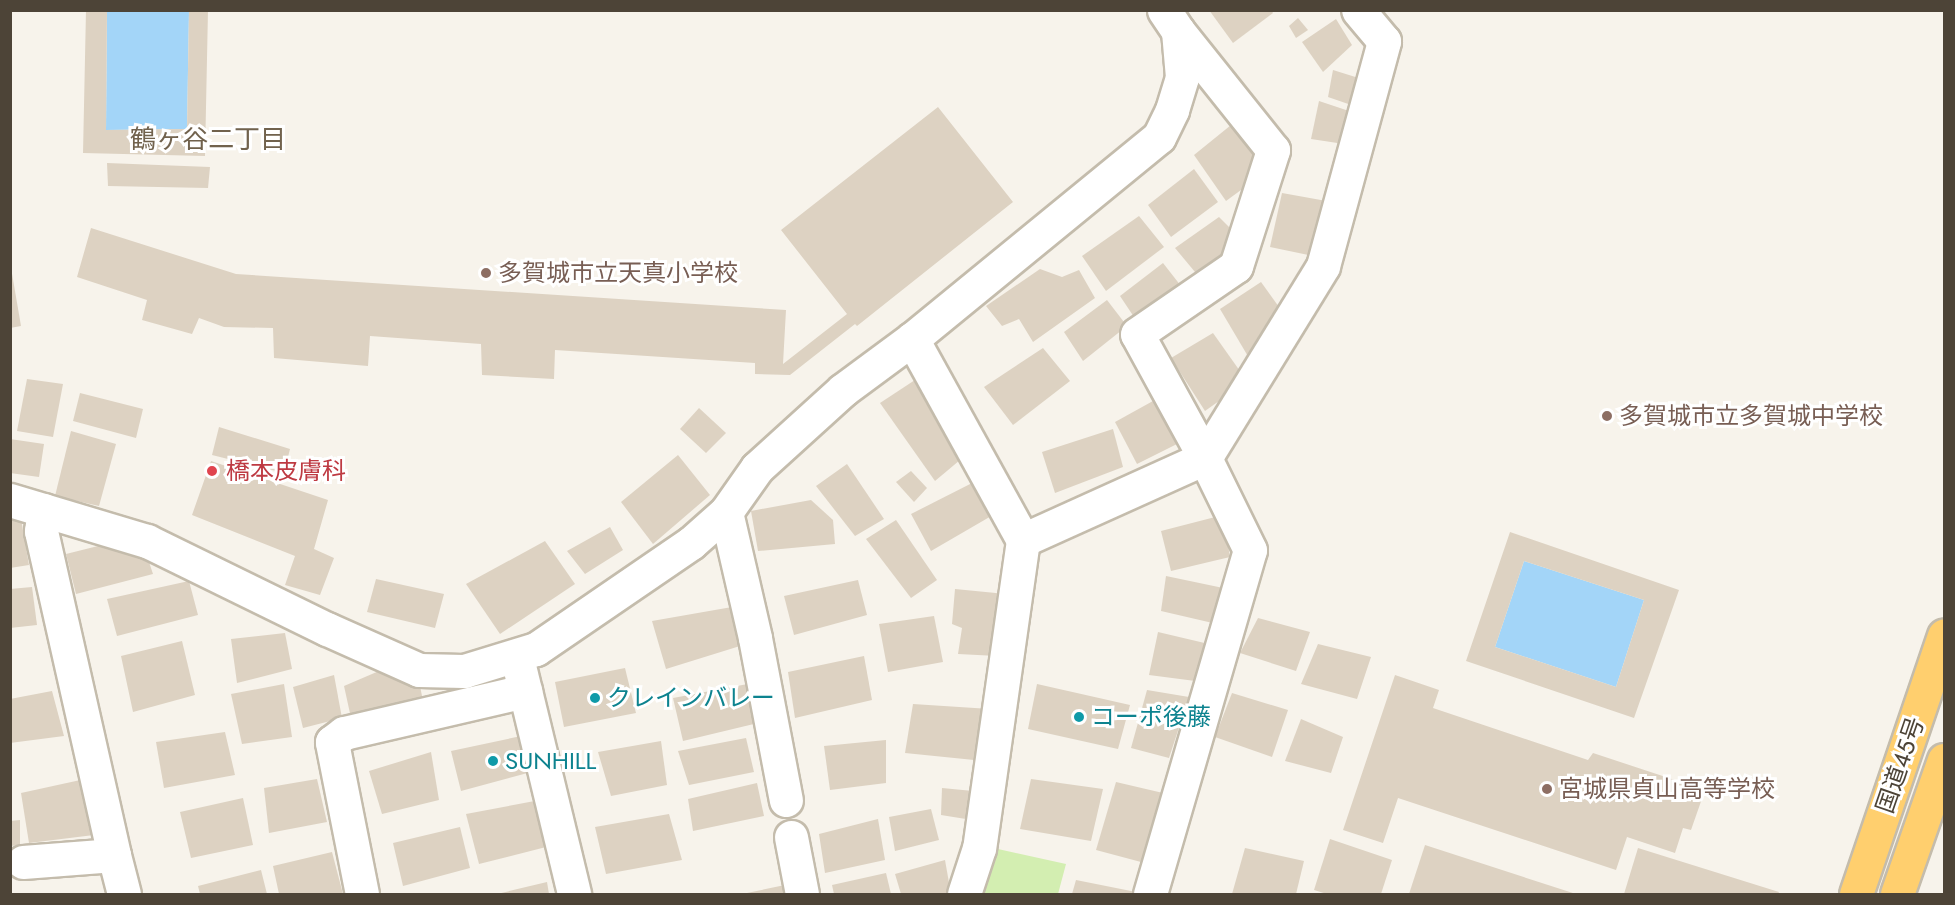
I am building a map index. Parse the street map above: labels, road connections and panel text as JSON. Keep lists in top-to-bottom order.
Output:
{
  "streets": {
    "highway": ["国道45号"]
  },
  "districts": ["鶴ヶ谷二丁目"],
  "places": [
    "多賀城市立天真小学校",
    "多賀城市立多賀城中学校",
    "橋本皮膚科",
    "クレインバレー",
    "コーポ後藤",
    "SUNHILL",
    "宮城県貞山高等学校"
  ]
}
